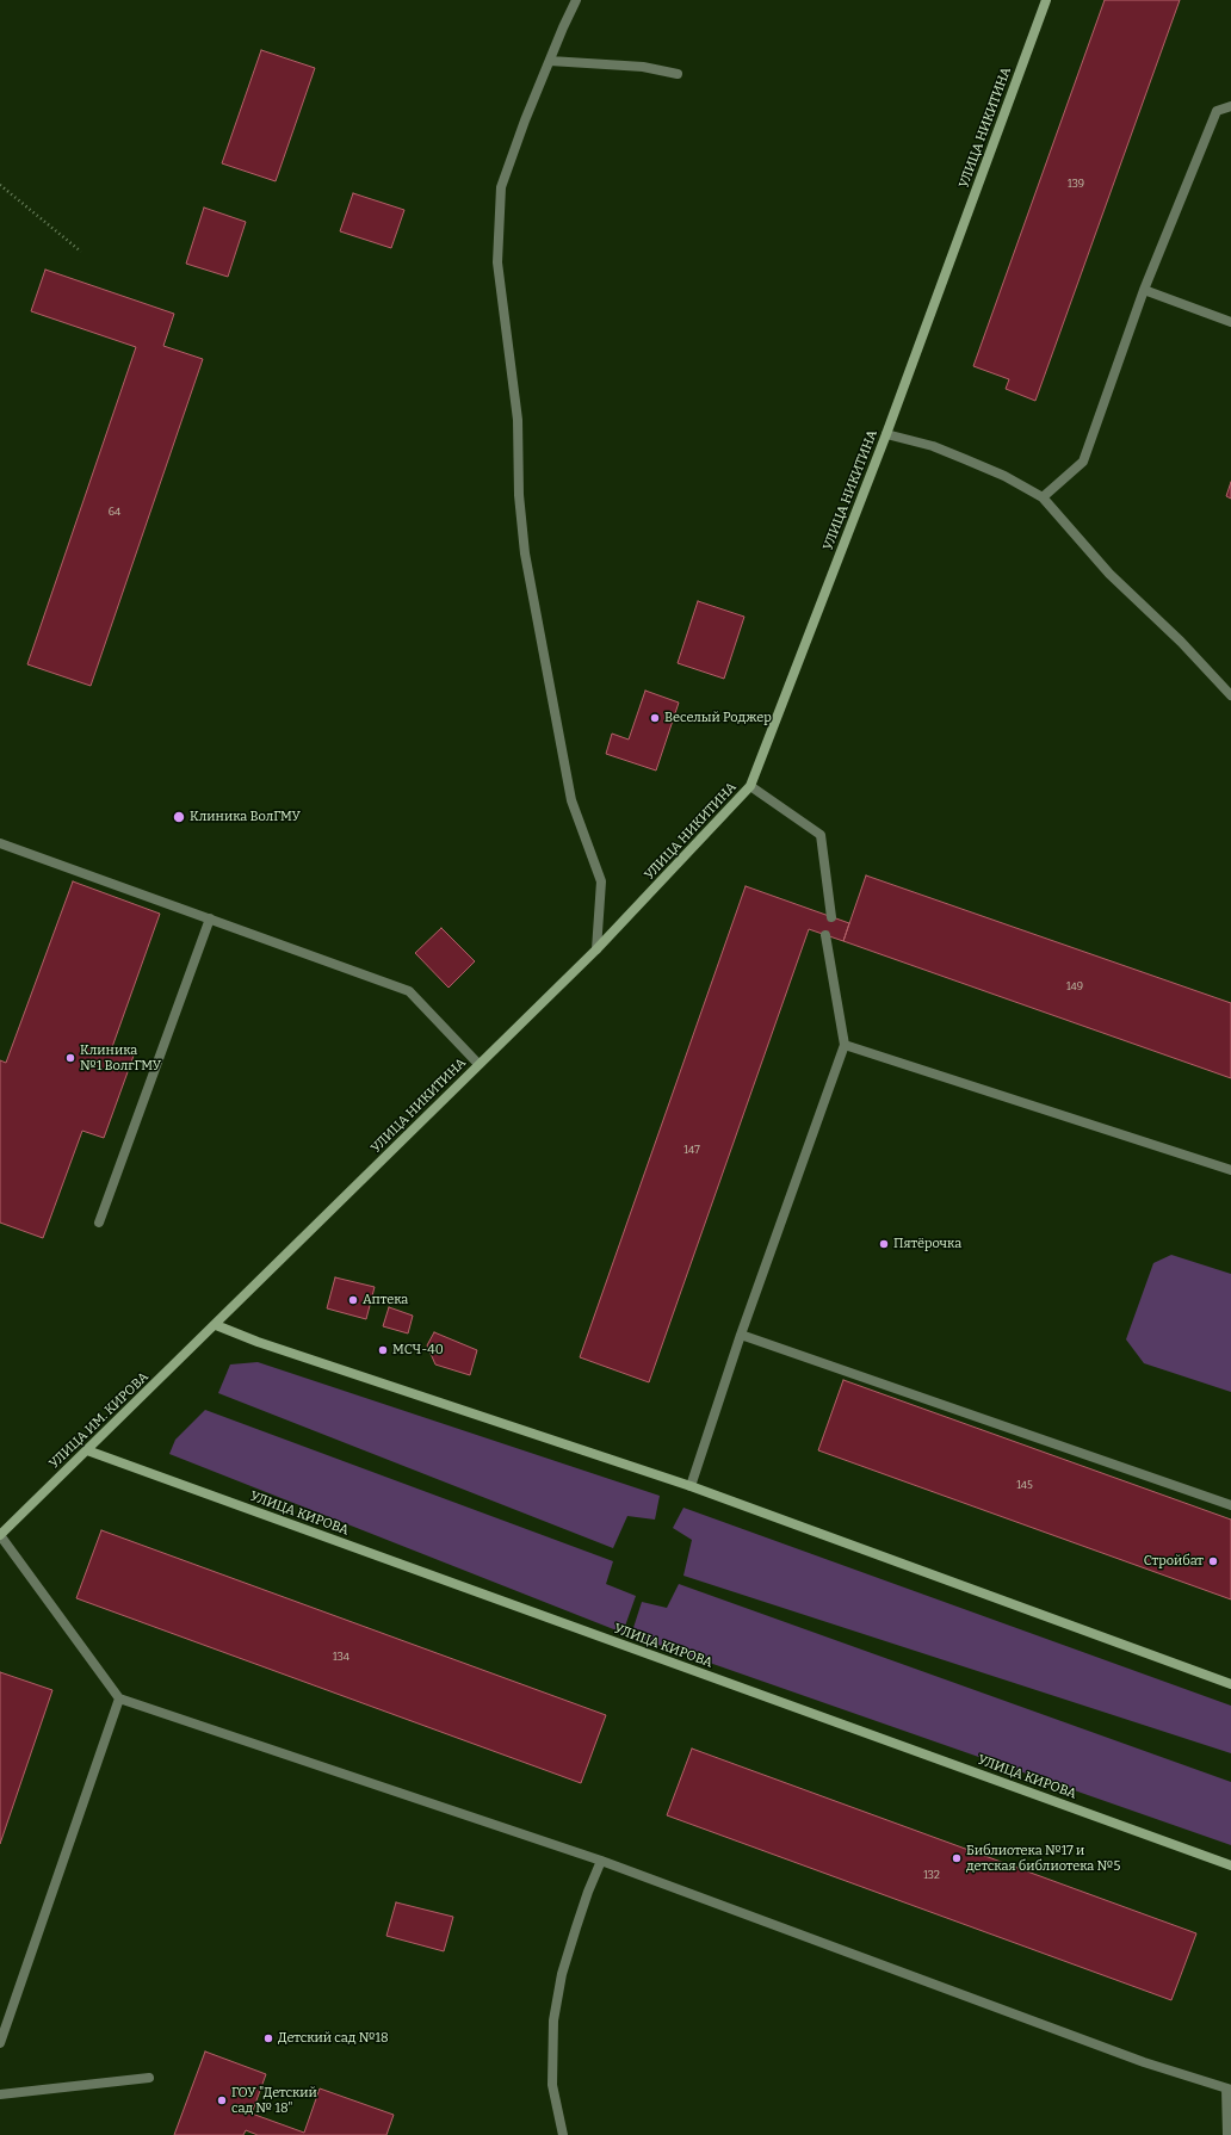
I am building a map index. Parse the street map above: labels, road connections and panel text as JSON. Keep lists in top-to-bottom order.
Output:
{
  "streets": {
    "main road": ["УЛИЦА НИКИТИНА", "УЛИЦА ИМ. КИРОВА", "УЛИЦА КИРОВА"]
  },
  "crossings": [
    ["УЛИЦА НИКИТИНА", "УЛИЦА ИМ. КИРОВА"],
    ["УЛИЦА ИМ. КИРОВА", "УЛИЦА КИРОВА"]
  ],
  "places": [
    "Веселый Роджер",
    "Клиника ВолГМУ",
    "Клиника №1 ВолгГМУ",
    "Пятёрочка",
    "Аптека",
    "МСЧ-40",
    "Стройбат",
    "Библиотека №17 и детская библиотека №5",
    "Детский сад №18",
    "ГОУ \"Детский сад № 18\""
  ],
  "house_numbers": [
    "139",
    "64",
    "149",
    "147",
    "145",
    "134",
    "132"
  ]
}
